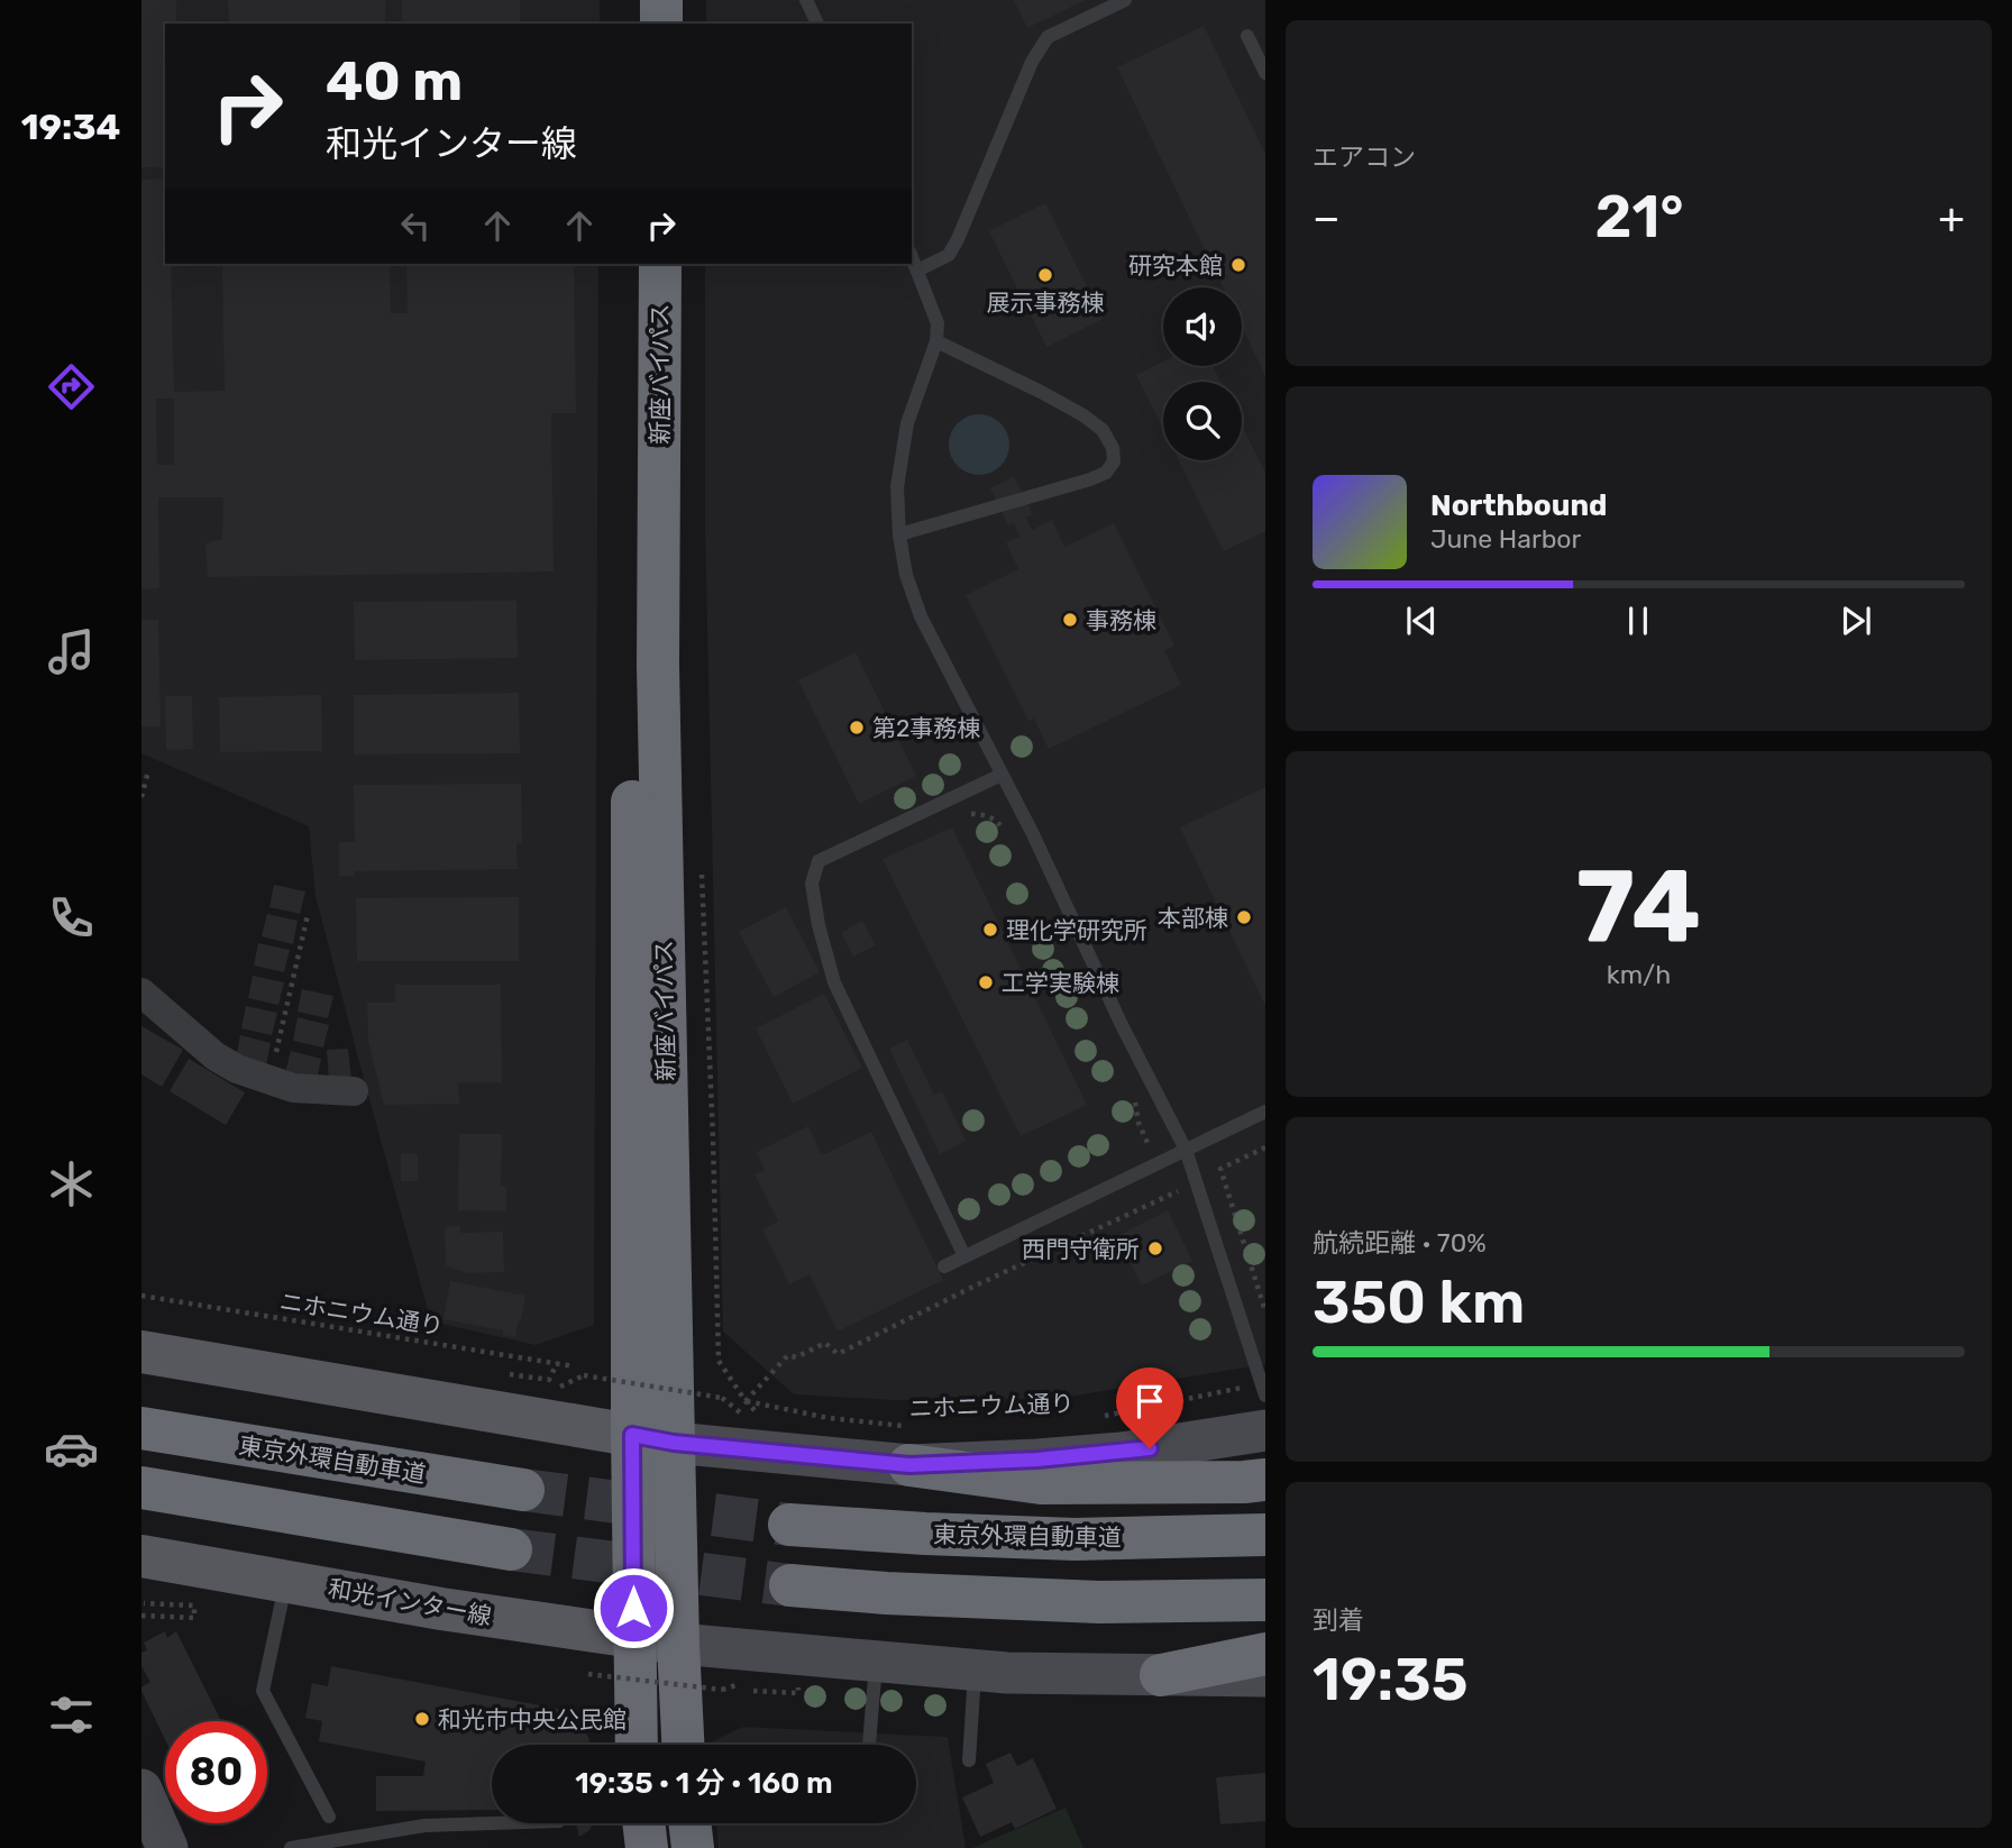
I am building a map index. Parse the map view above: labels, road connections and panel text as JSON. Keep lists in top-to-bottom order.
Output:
{
  "streets": {
    "highway": ["新座バイパス", "東京外環自動車道"],
    "main road": ["和光インター線"],
    "path": ["ニホニウム通り"]
  },
  "crossings": [
    ["新座バイパス", "和光インター線"]
  ],
  "places": [
    "研究本館",
    "展示事務棟",
    "事務棟",
    "第2事務棟",
    "本部棟",
    "理化学研究所",
    "工学実験棟",
    "西門守衛所",
    "和光市中央公民館"
  ],
  "page": {
    "tabs": "19:34",
    "tile": [
      "エアコン",
      ["74", "km/h"],
      ["航続距離 · 70%", "350 km"],
      ["到着", "19:35"]
    ],
    "turn": ["40 m", "和光インター線"],
    "heat": ["−", "21°", "+"],
    "song": ["Northbound", "June Harbor"],
    "limit": "80",
    "trip": "19:35 · 1 分 · 160 m"
  }
}
